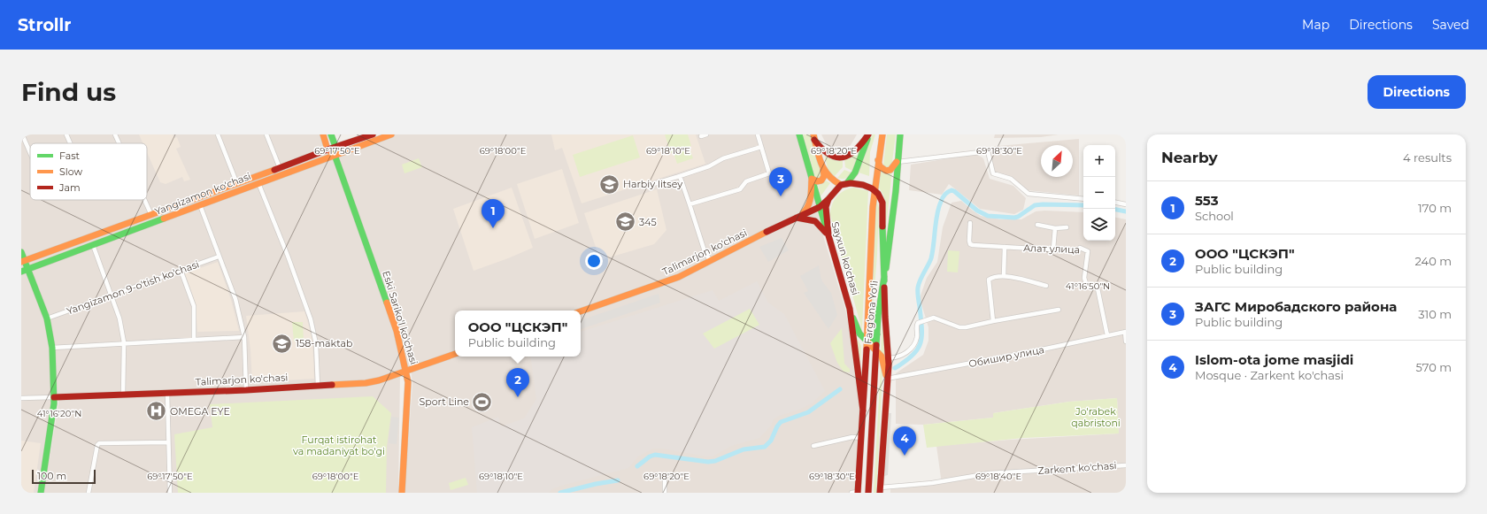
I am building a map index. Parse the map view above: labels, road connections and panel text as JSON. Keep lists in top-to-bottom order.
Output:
{
  "streets": {
    "main road": [
      "Yangizamon ko'chasi",
      "Talimarjon ko'chasi",
      "Sayxun ko'chasi",
      "Farg'ona Yo'li",
      "Eski Sariko'l ko'chasi"
    ],
    "street": [
      "Алат улица",
      "Yangizamon 9-o'tish ko'chasi",
      "Обишир улица",
      "Zarkent ko'chasi"
    ]
  },
  "crossings": [
    ["Yangizamon ko'chasi", "Eski Sariko'l ko'chasi"],
    ["Алат улица", "Обишир улица"],
    ["Talimarjon ko'chasi", "Sayxun ko'chasi"],
    ["Talimarjon ko'chasi", "Eski Sariko'l ko'chasi"],
    ["Sayxun ko'chasi", "Farg'ona Yo'li"]
  ],
  "parks": ["Jo'rabek qabristoni", "Furqat istirohat va madaniyat bo'gi"],
  "places": {
    "school or university": ["Harbiy litsey", "345", "158-maktab"],
    "sports": ["Sport Line"],
    "hospital": ["OMEGA EYE"]
  },
  "legend": ["Fast", "Slow", "Jam"],
  "scale_bar": "100 m",
  "north": "top right",
  "page": {
    "header": "Strollr",
    "nav": ["Map", "Directions", "Saved"],
    "buttons": "Directions",
    "title": "Find us",
    "heading": ["Nearby", "4 results"],
    "map_buttons": ["+", "−"],
    "pins": [
      "3",
      "1",
      "2",
      "4"
    ],
    "list": [
      {
        "mark": "1",
        "name": "553",
        "note": "School",
        "value": "170 m"
      },
      {
        "mark": "2",
        "name": "ООО \"ЦСКЭП\"",
        "note": "Public building",
        "value": "240 m"
      },
      {
        "mark": "3",
        "name": "ЗАГС Миробадского района",
        "note": "Public building",
        "value": "310 m"
      },
      {
        "mark": "4",
        "name": "Islom-ota jome masjidi",
        "note": "Mosque · Zarkent ko'chasi",
        "value": "570 m"
      }
    ],
    "popup": ["ООО \"ЦСКЭП\"", "Public building"],
    "scale": "100 m"
  },
  "coordinates": [
    "69°17'50\"E",
    "69°18'00\"E",
    "69°18'10\"E",
    "69°18'20\"E",
    "69°18'30\"E",
    "41°16'50\"N",
    "41°16'20\"N",
    "69°18'40\"E"
  ]
}
